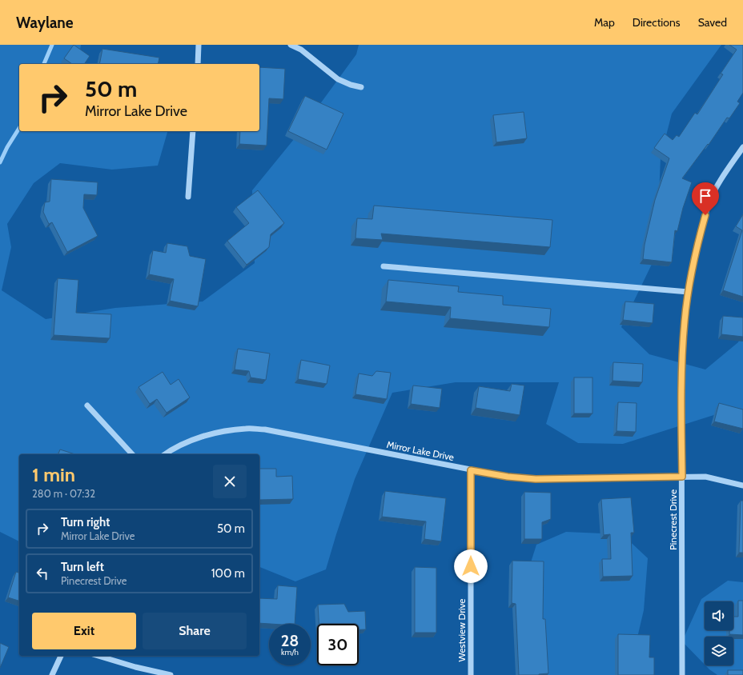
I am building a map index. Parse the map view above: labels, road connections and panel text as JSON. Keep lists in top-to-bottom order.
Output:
{
  "streets": {
    "street": ["Mirror Lake Drive", "Pinecrest Drive", "Westview Drive"]
  },
  "crossings": [
    ["Mirror Lake Drive", "Pinecrest Drive"],
    ["Mirror Lake Drive", "Westview Drive"]
  ],
  "page": {
    "header": "Waylane",
    "nav": ["Map", "Directions", "Saved"],
    "turn": ["50 m", "Mirror Lake Drive"],
    "heading": ["1 min", "280 m · 07:32"],
    "list": [
      {
        "name": "Turn right",
        "note": "Mirror Lake Drive",
        "value": "50 m"
      },
      {
        "name": "Turn left",
        "note": "Pinecrest Drive",
        "value": "100 m"
      }
    ],
    "buttons": ["Exit", "Share"],
    "speed": "28 km/h",
    "limit": "30"
  }
}
